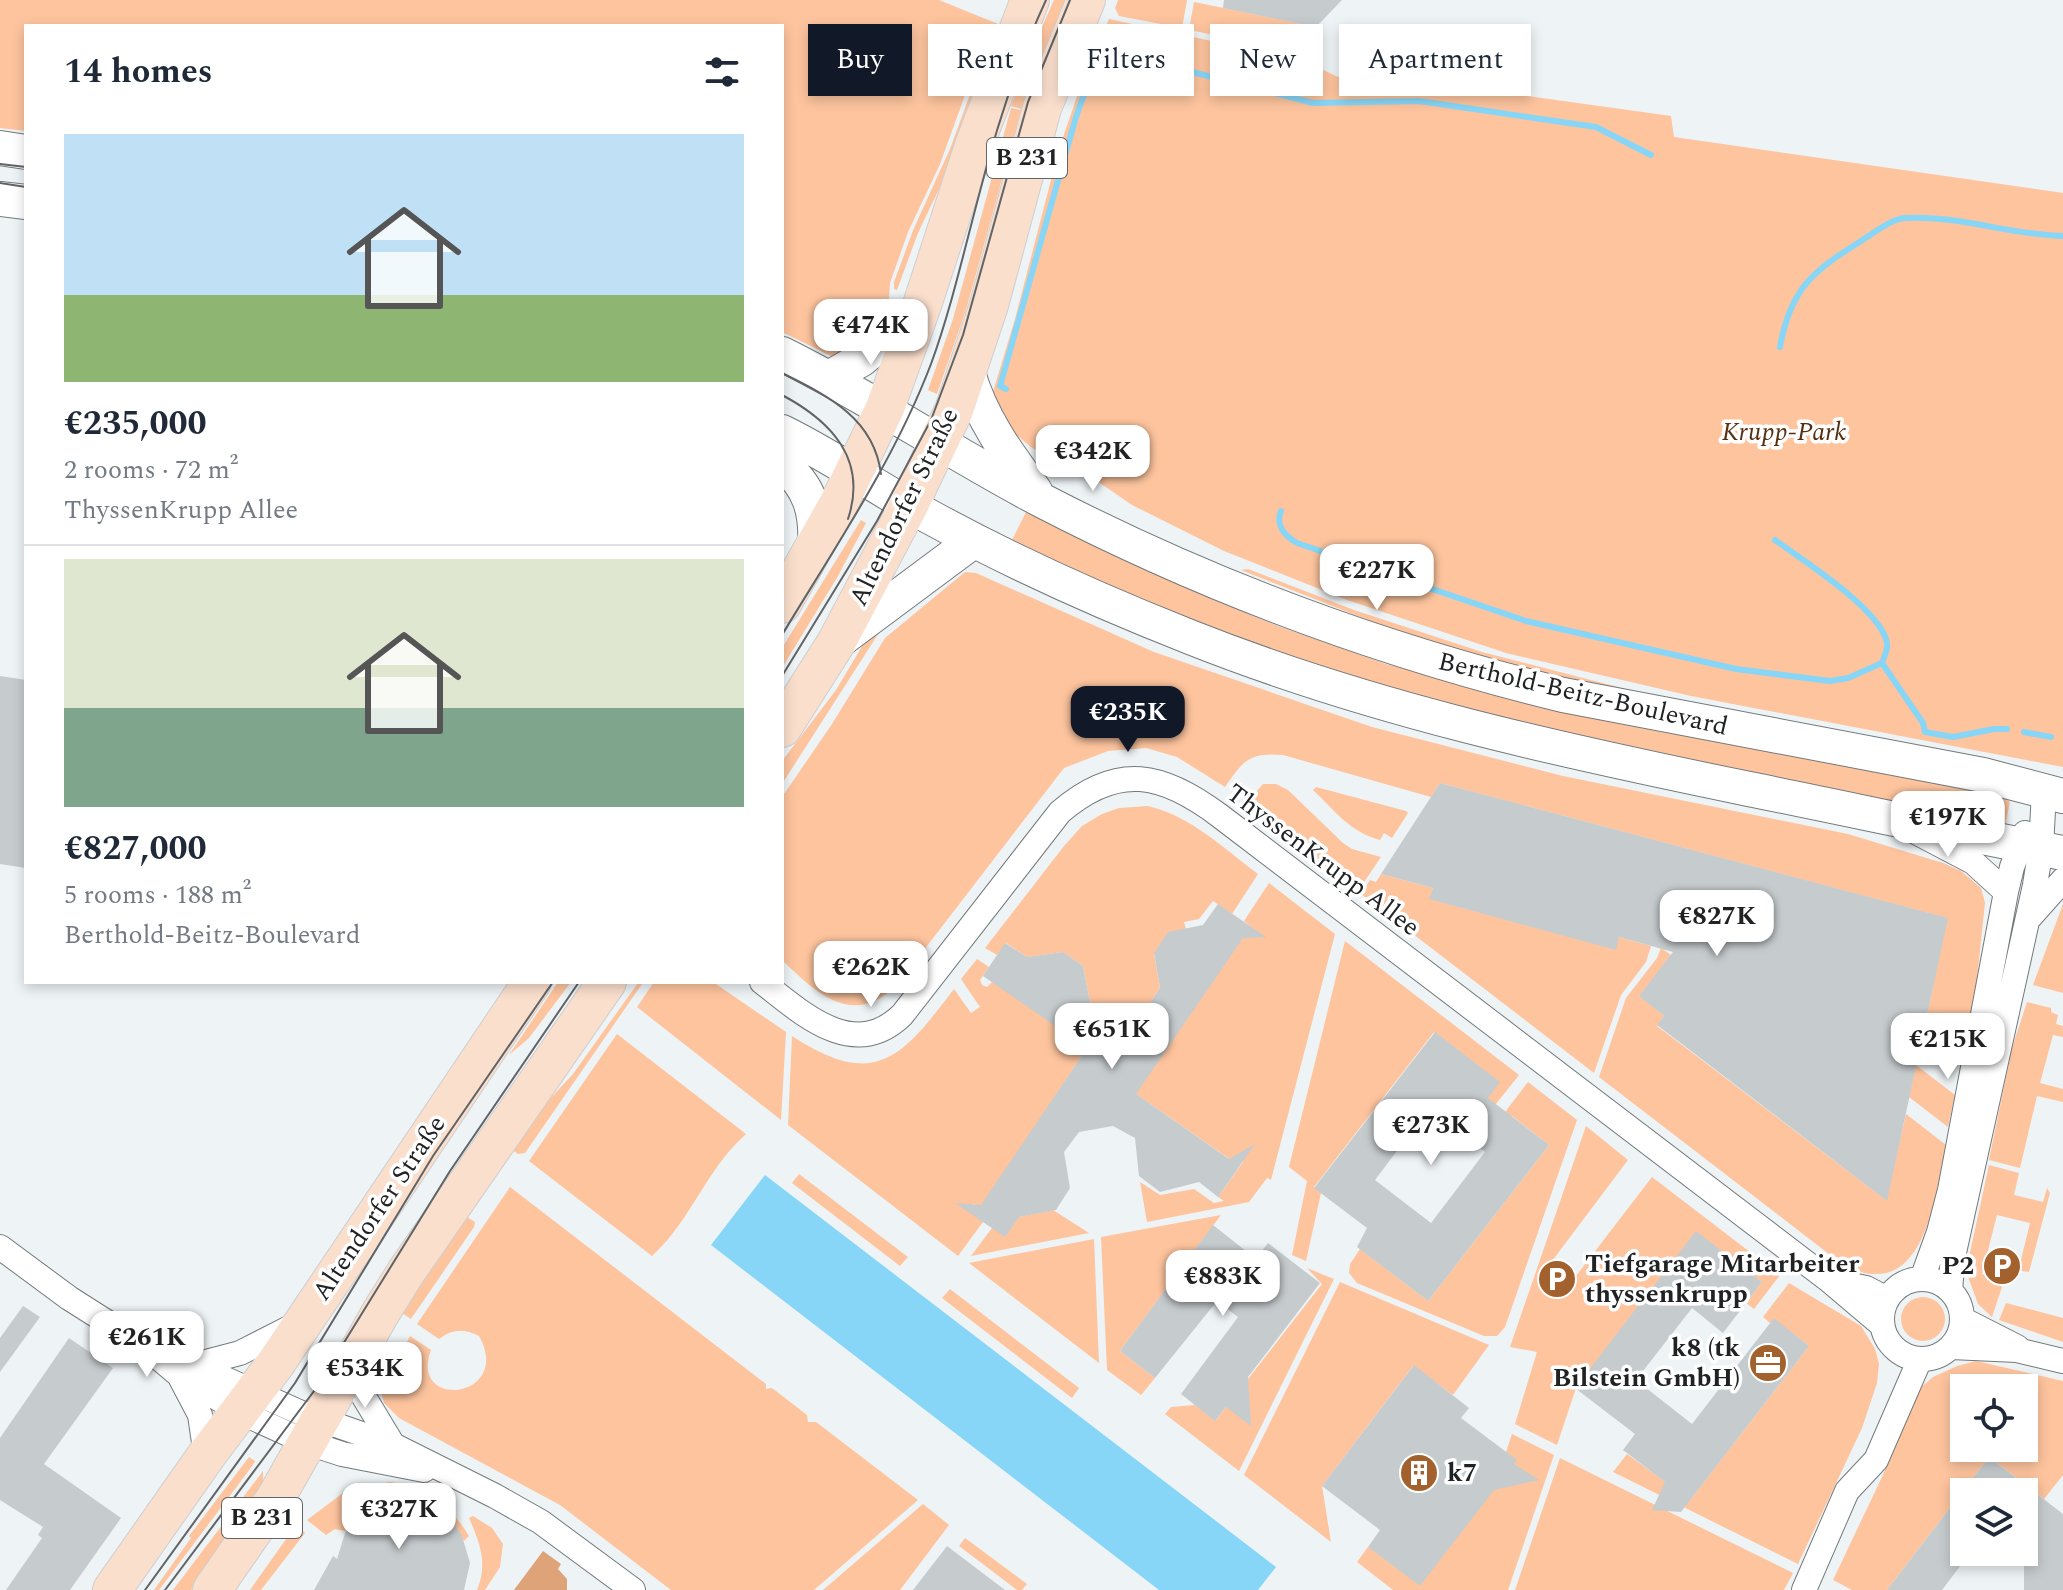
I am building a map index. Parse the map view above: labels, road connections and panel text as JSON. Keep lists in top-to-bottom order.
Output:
{
  "streets": {
    "main road": ["B 231", "Altendorfer Straße", "Berthold-Beitz-Boulevard"],
    "street": ["ThyssenKrupp Allee"]
  },
  "crossings": [
    ["B 231", "Berthold-Beitz-Boulevard"],
    ["Altendorfer Straße", "Berthold-Beitz-Boulevard"]
  ],
  "parks": ["Krupp-Park"],
  "places": {
    "parking": ["P2", "Tiefgarage Mitarbeiter thyssenkrupp"],
    "office": ["k8 (tk Bilstein GmbH)"],
    "building": ["k7"]
  },
  "page": {
    "chip": [
      "Buy",
      "Rent",
      "Filters",
      "New",
      "Apartment"
    ],
    "heading": "14 homes",
    "list": [
      {
        "name": "€235,000",
        "note": "2 rooms · 72 m² · ThyssenKrupp Allee"
      },
      {
        "name": "€827,000",
        "note": "5 rooms · 188 m² · Berthold-Beitz-Boulevard"
      }
    ],
    "price": [
      "€474K",
      "€342K",
      "€227K",
      "€235K",
      "€197K",
      "€827K",
      "€262K",
      "€651K",
      "€215K",
      "€273K",
      "€883K",
      "€261K",
      "€534K",
      "€327K"
    ]
  }
}
